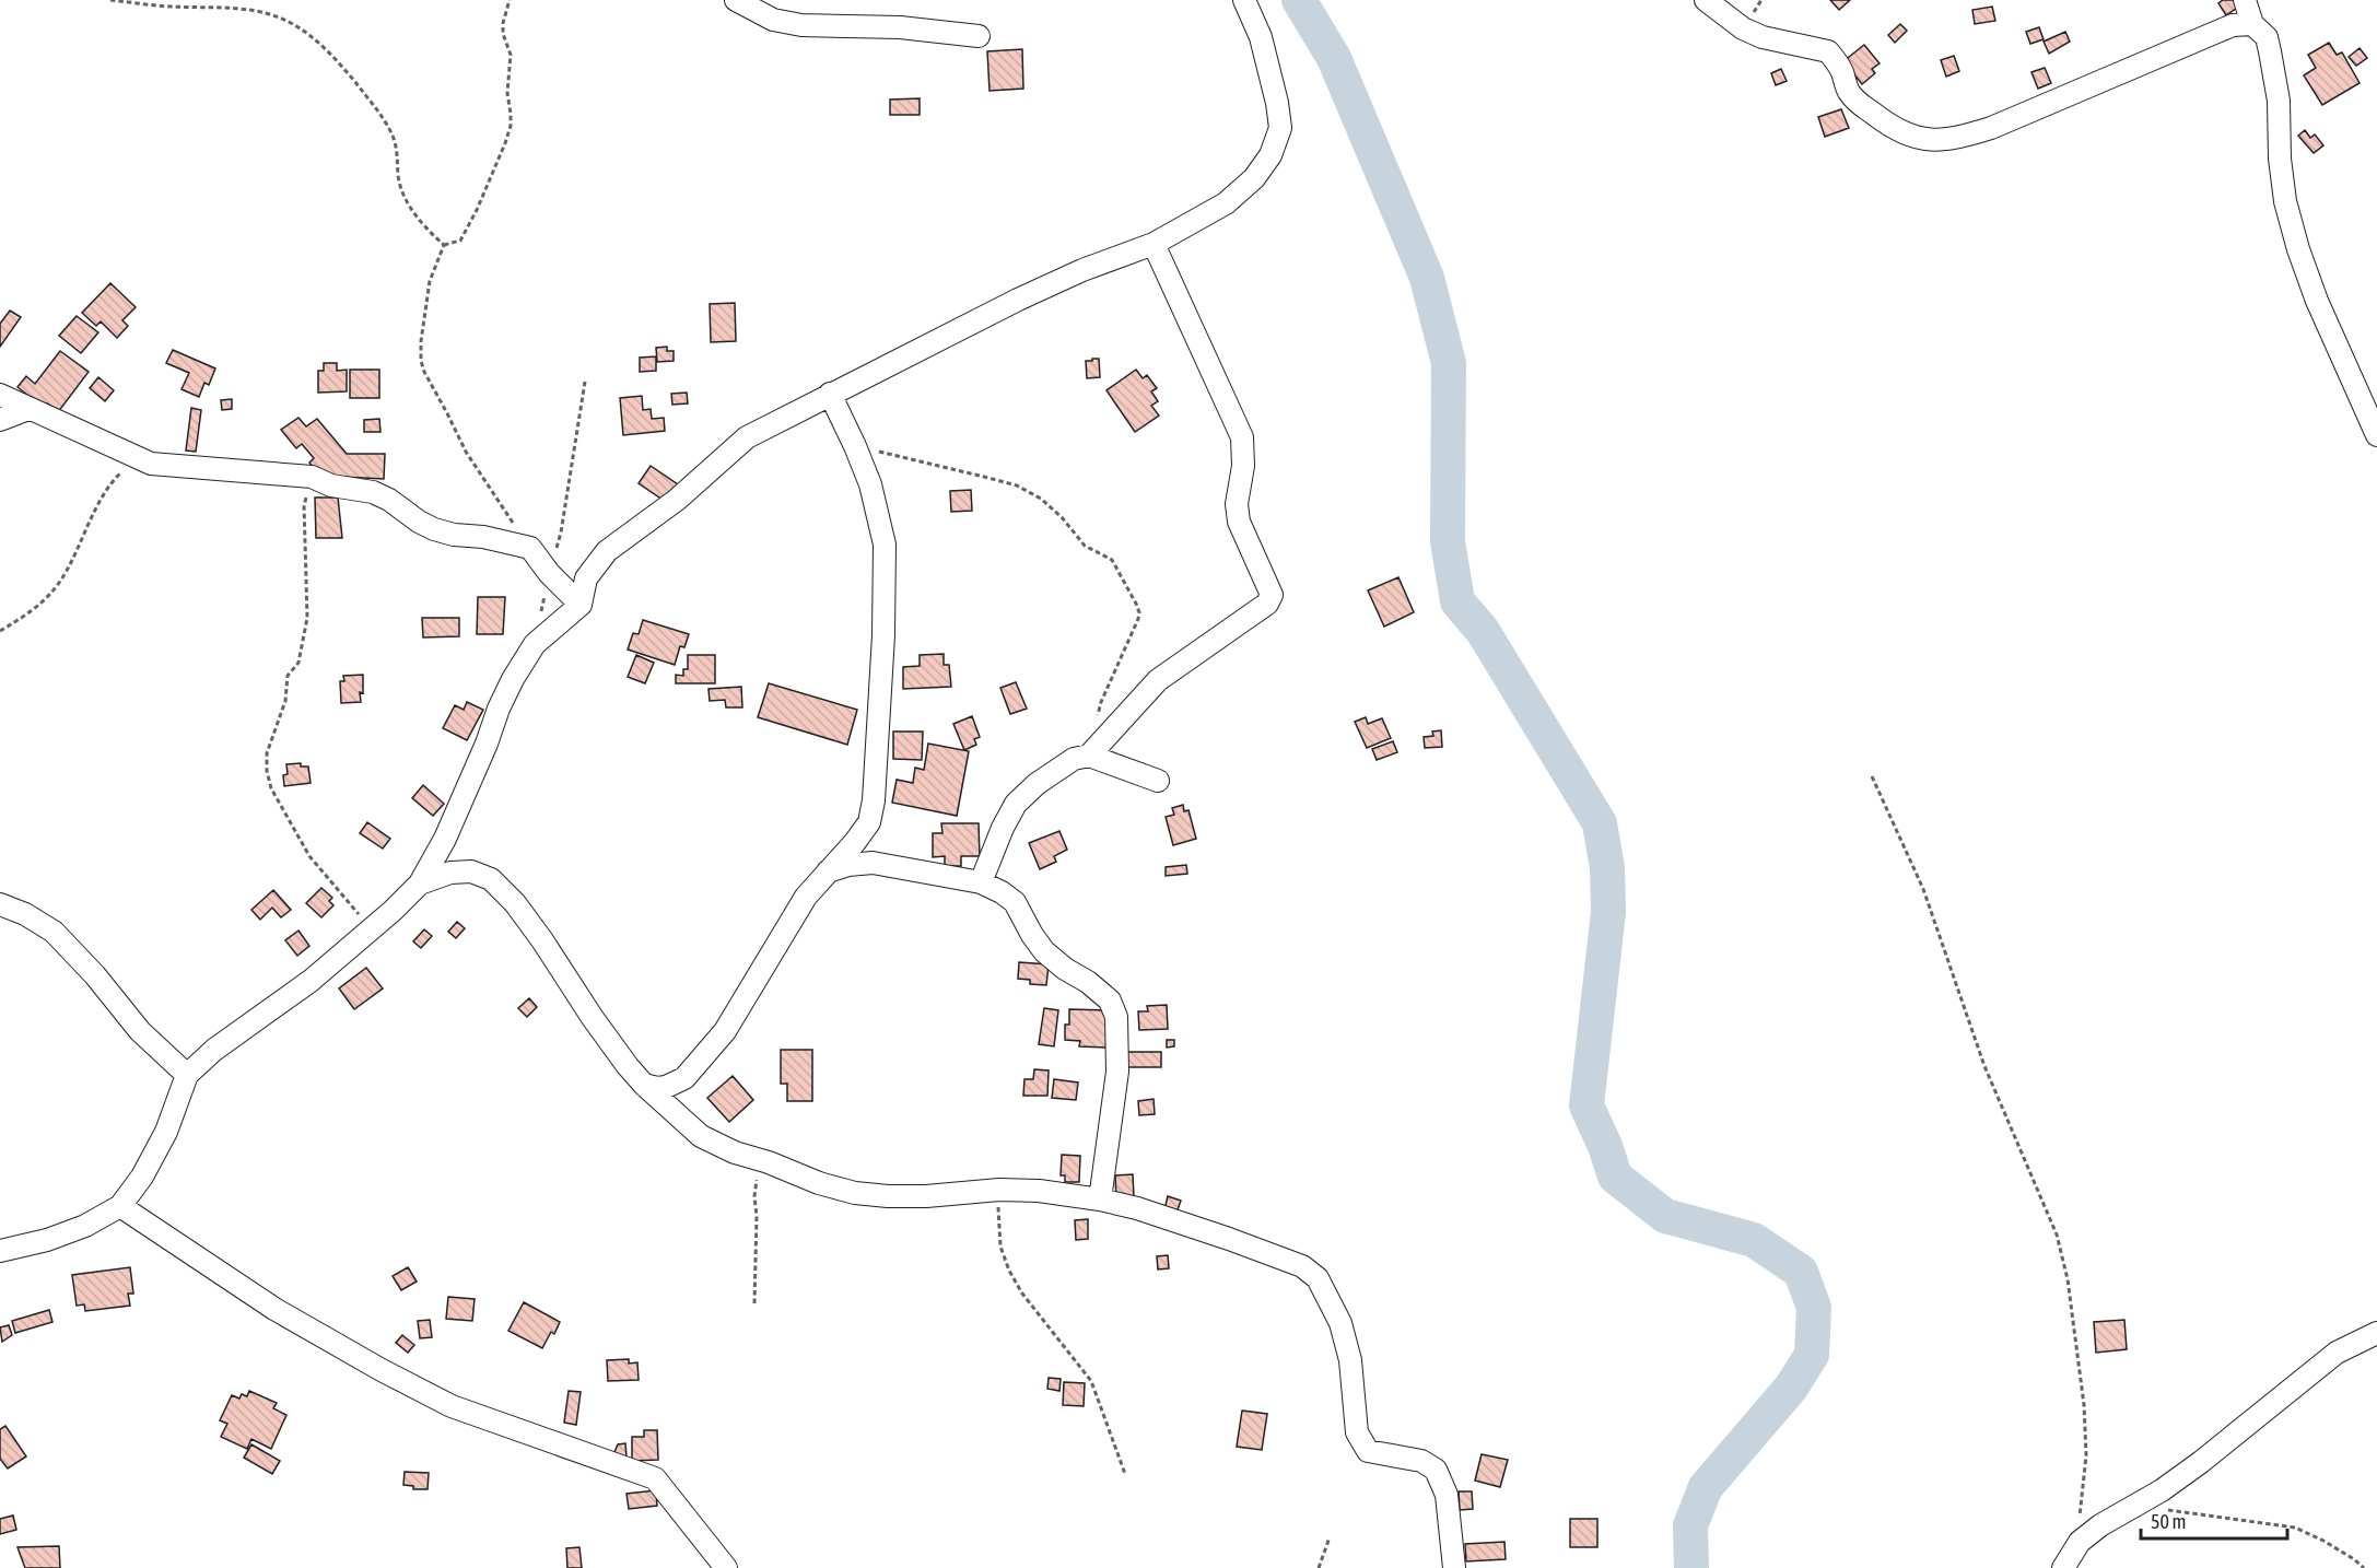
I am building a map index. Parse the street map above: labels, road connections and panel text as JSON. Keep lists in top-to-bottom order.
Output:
{
  "scale_bar": "50 m"
}
